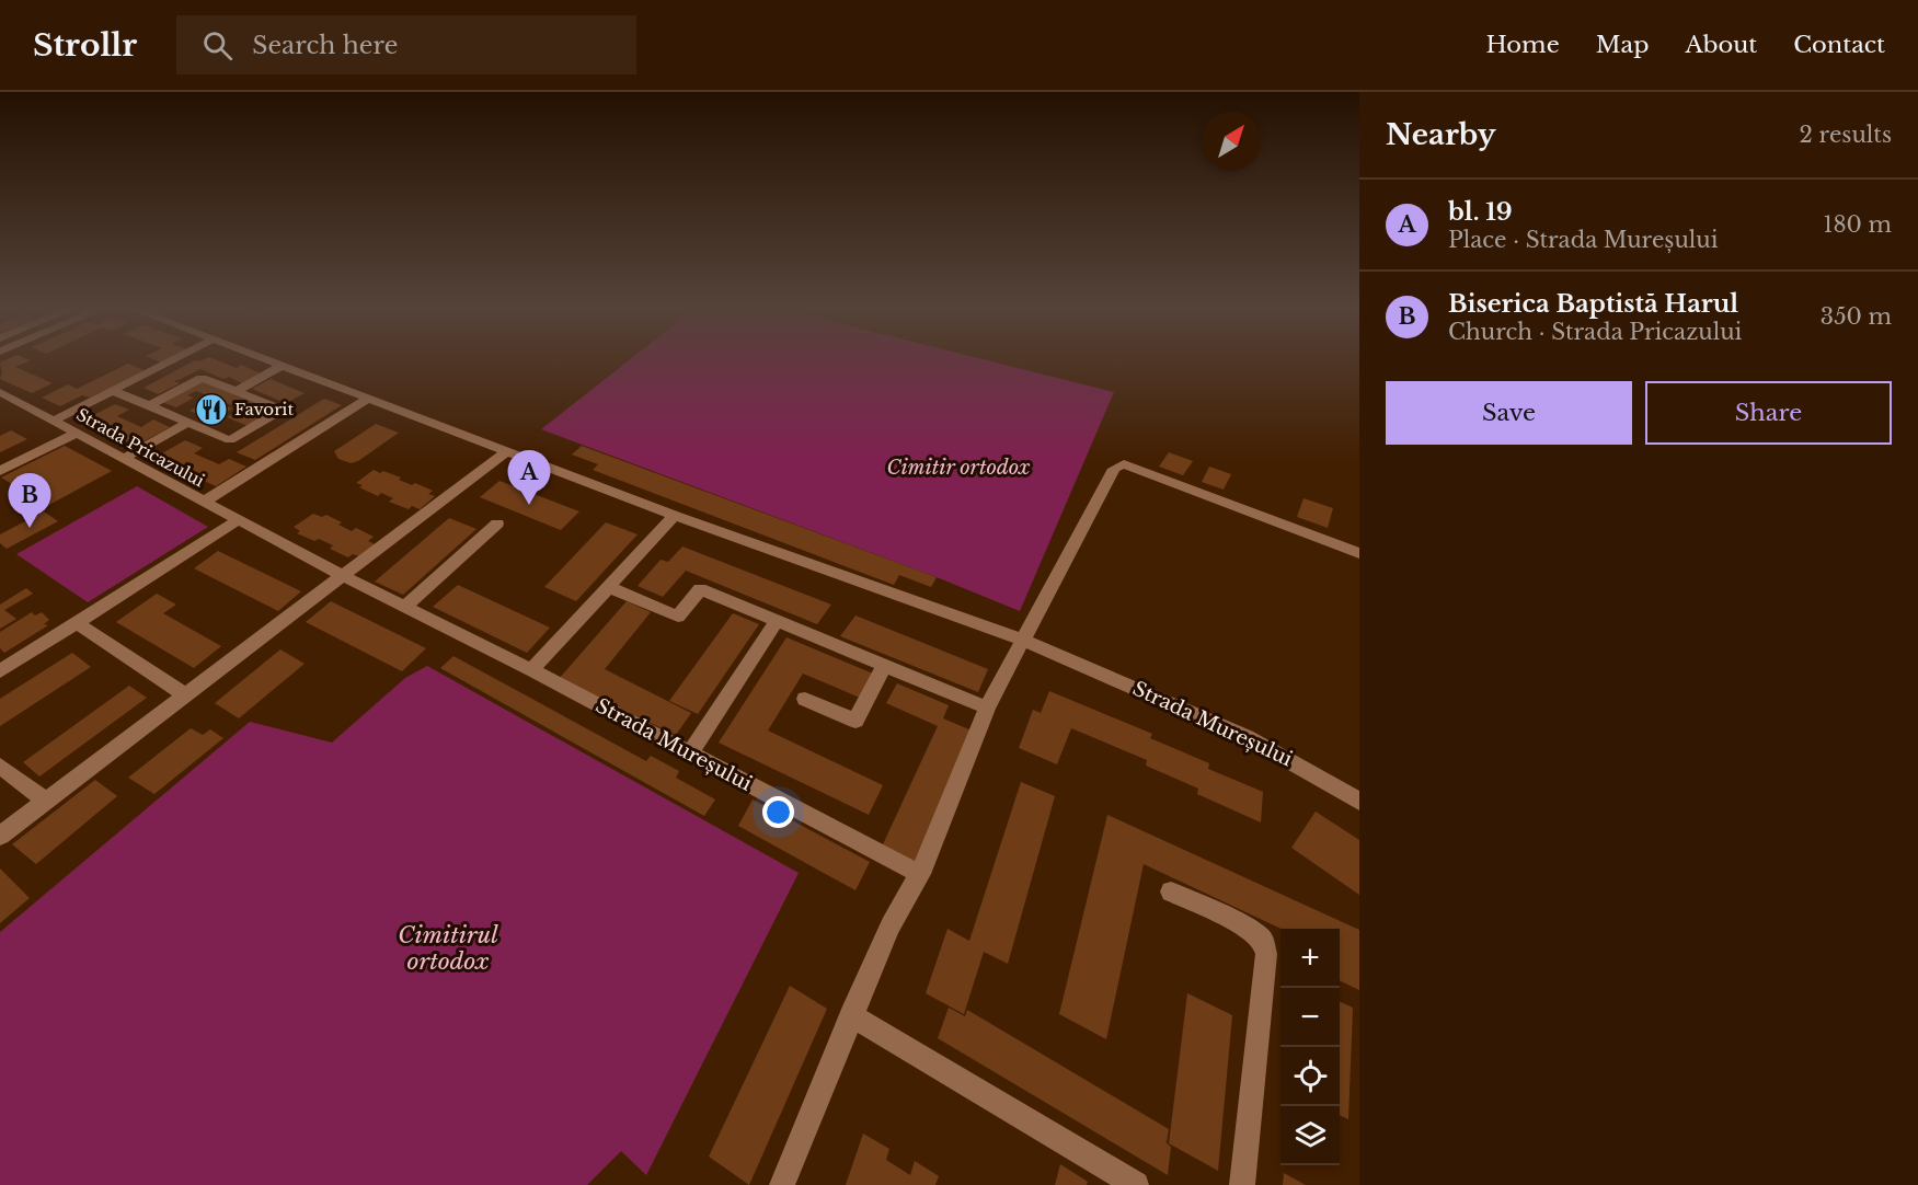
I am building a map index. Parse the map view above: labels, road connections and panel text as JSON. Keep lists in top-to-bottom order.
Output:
{
  "streets": {
    "street": ["Strada Pricazului", "Strada Mureșului"]
  },
  "crossings": [
    ["Strada Pricazului", "Strada Mureșului"]
  ],
  "parks": ["Cimitir ortodox", "Cimitirul ortodox"],
  "places": {
    "restaurant": ["Favorit"]
  },
  "north": "top right",
  "page": {
    "header": "Strollr",
    "search": "Search here",
    "nav": [
      "Home",
      "Map",
      "About",
      "Contact"
    ],
    "heading": ["Nearby", "2 results"],
    "list": [
      {
        "mark": "A",
        "name": "bl. 19",
        "note": "Place · Strada Mureșului",
        "value": "180 m"
      },
      {
        "mark": "B",
        "name": "Biserica Baptistă Harul",
        "note": "Church · Strada Pricazului",
        "value": "350 m"
      }
    ],
    "buttons": ["Save", "Share"],
    "pins": ["A", "B"],
    "map_buttons": ["+", "−"]
  }
}
